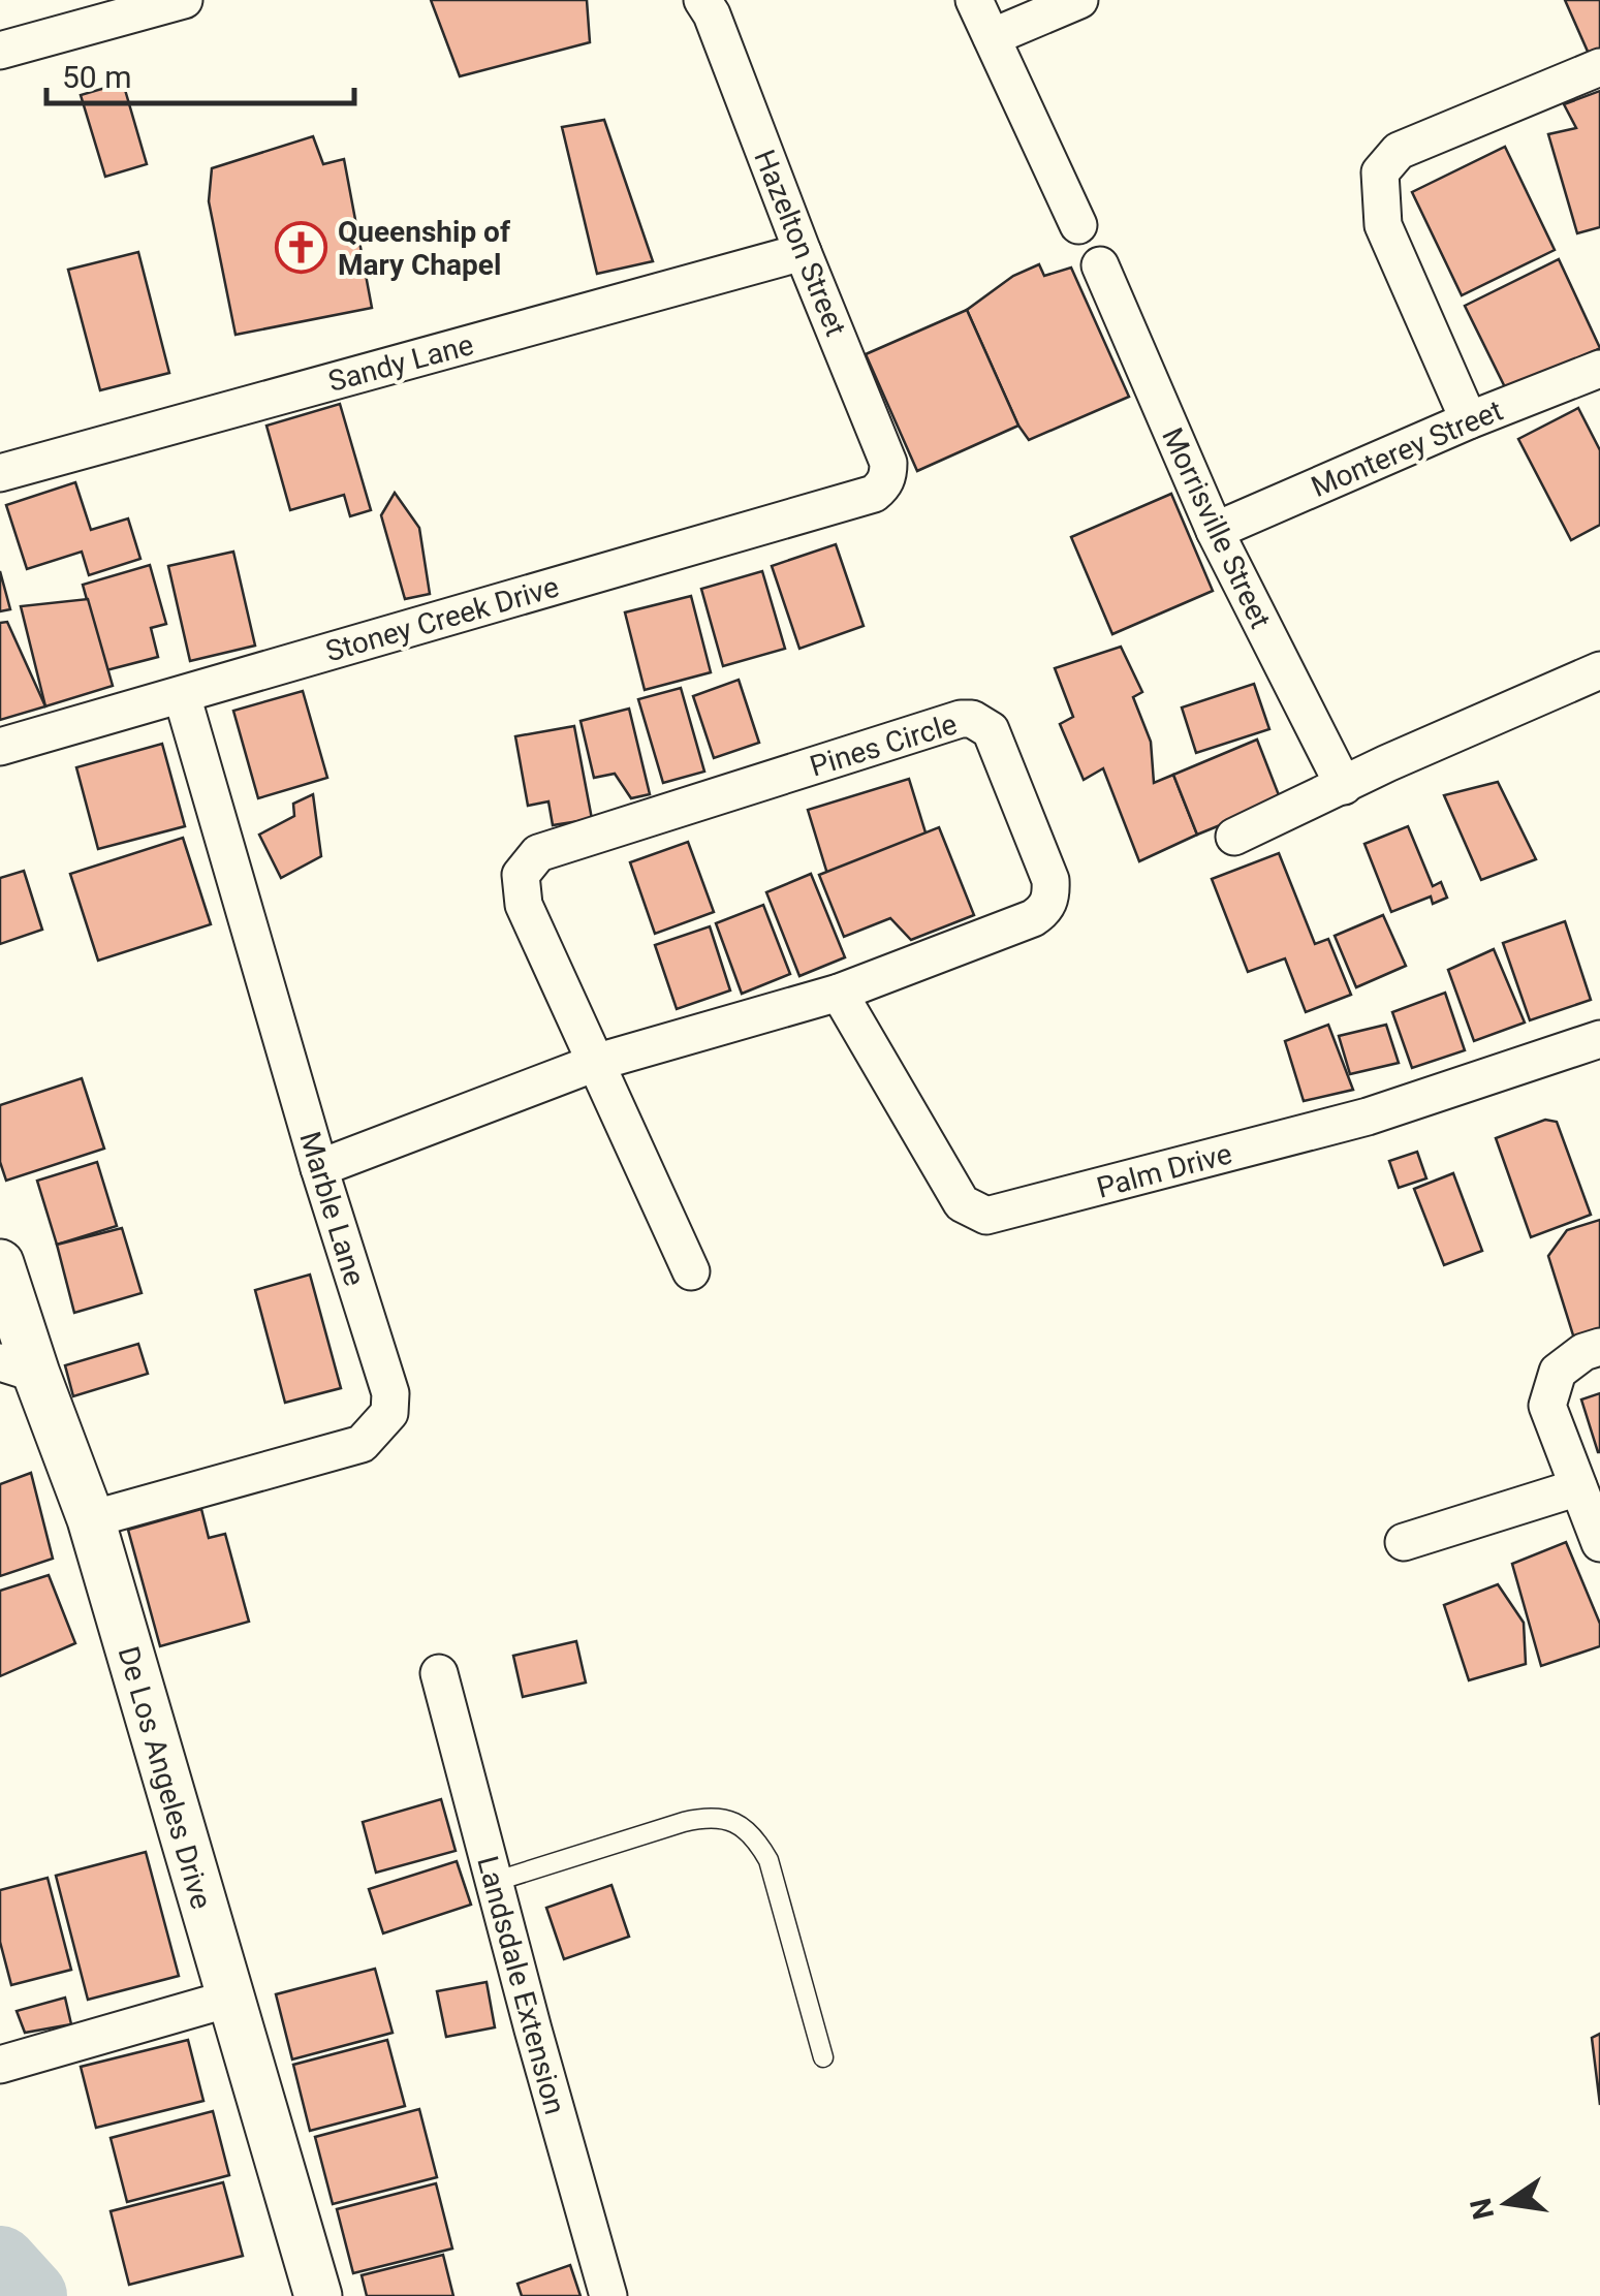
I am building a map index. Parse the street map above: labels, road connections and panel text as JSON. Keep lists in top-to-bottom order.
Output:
{
  "streets": {
    "street": [
      "Hazelton Street",
      "Sandy Lane",
      "Monterey Street",
      "Morrisville Street",
      "Stoney Creek Drive",
      "Pines Circle",
      "Palm Drive",
      "Marble Lane",
      "De Los Angeles Drive",
      "Landsdale Extension"
    ]
  },
  "crossings": [
    ["Hazelton Street", "Sandy Lane"],
    ["Hazelton Street", "Stoney Creek Drive"],
    ["Monterey Street", "Morrisville Street"],
    ["Stoney Creek Drive", "Marble Lane"],
    ["Pines Circle", "Palm Drive"],
    ["Pines Circle", "Marble Lane"],
    ["Marble Lane", "De Los Angeles Drive"]
  ],
  "places": {
    "church": ["Queenship of Mary Chapel"]
  },
  "scale_bar": "50 m",
  "north": "left"
}
